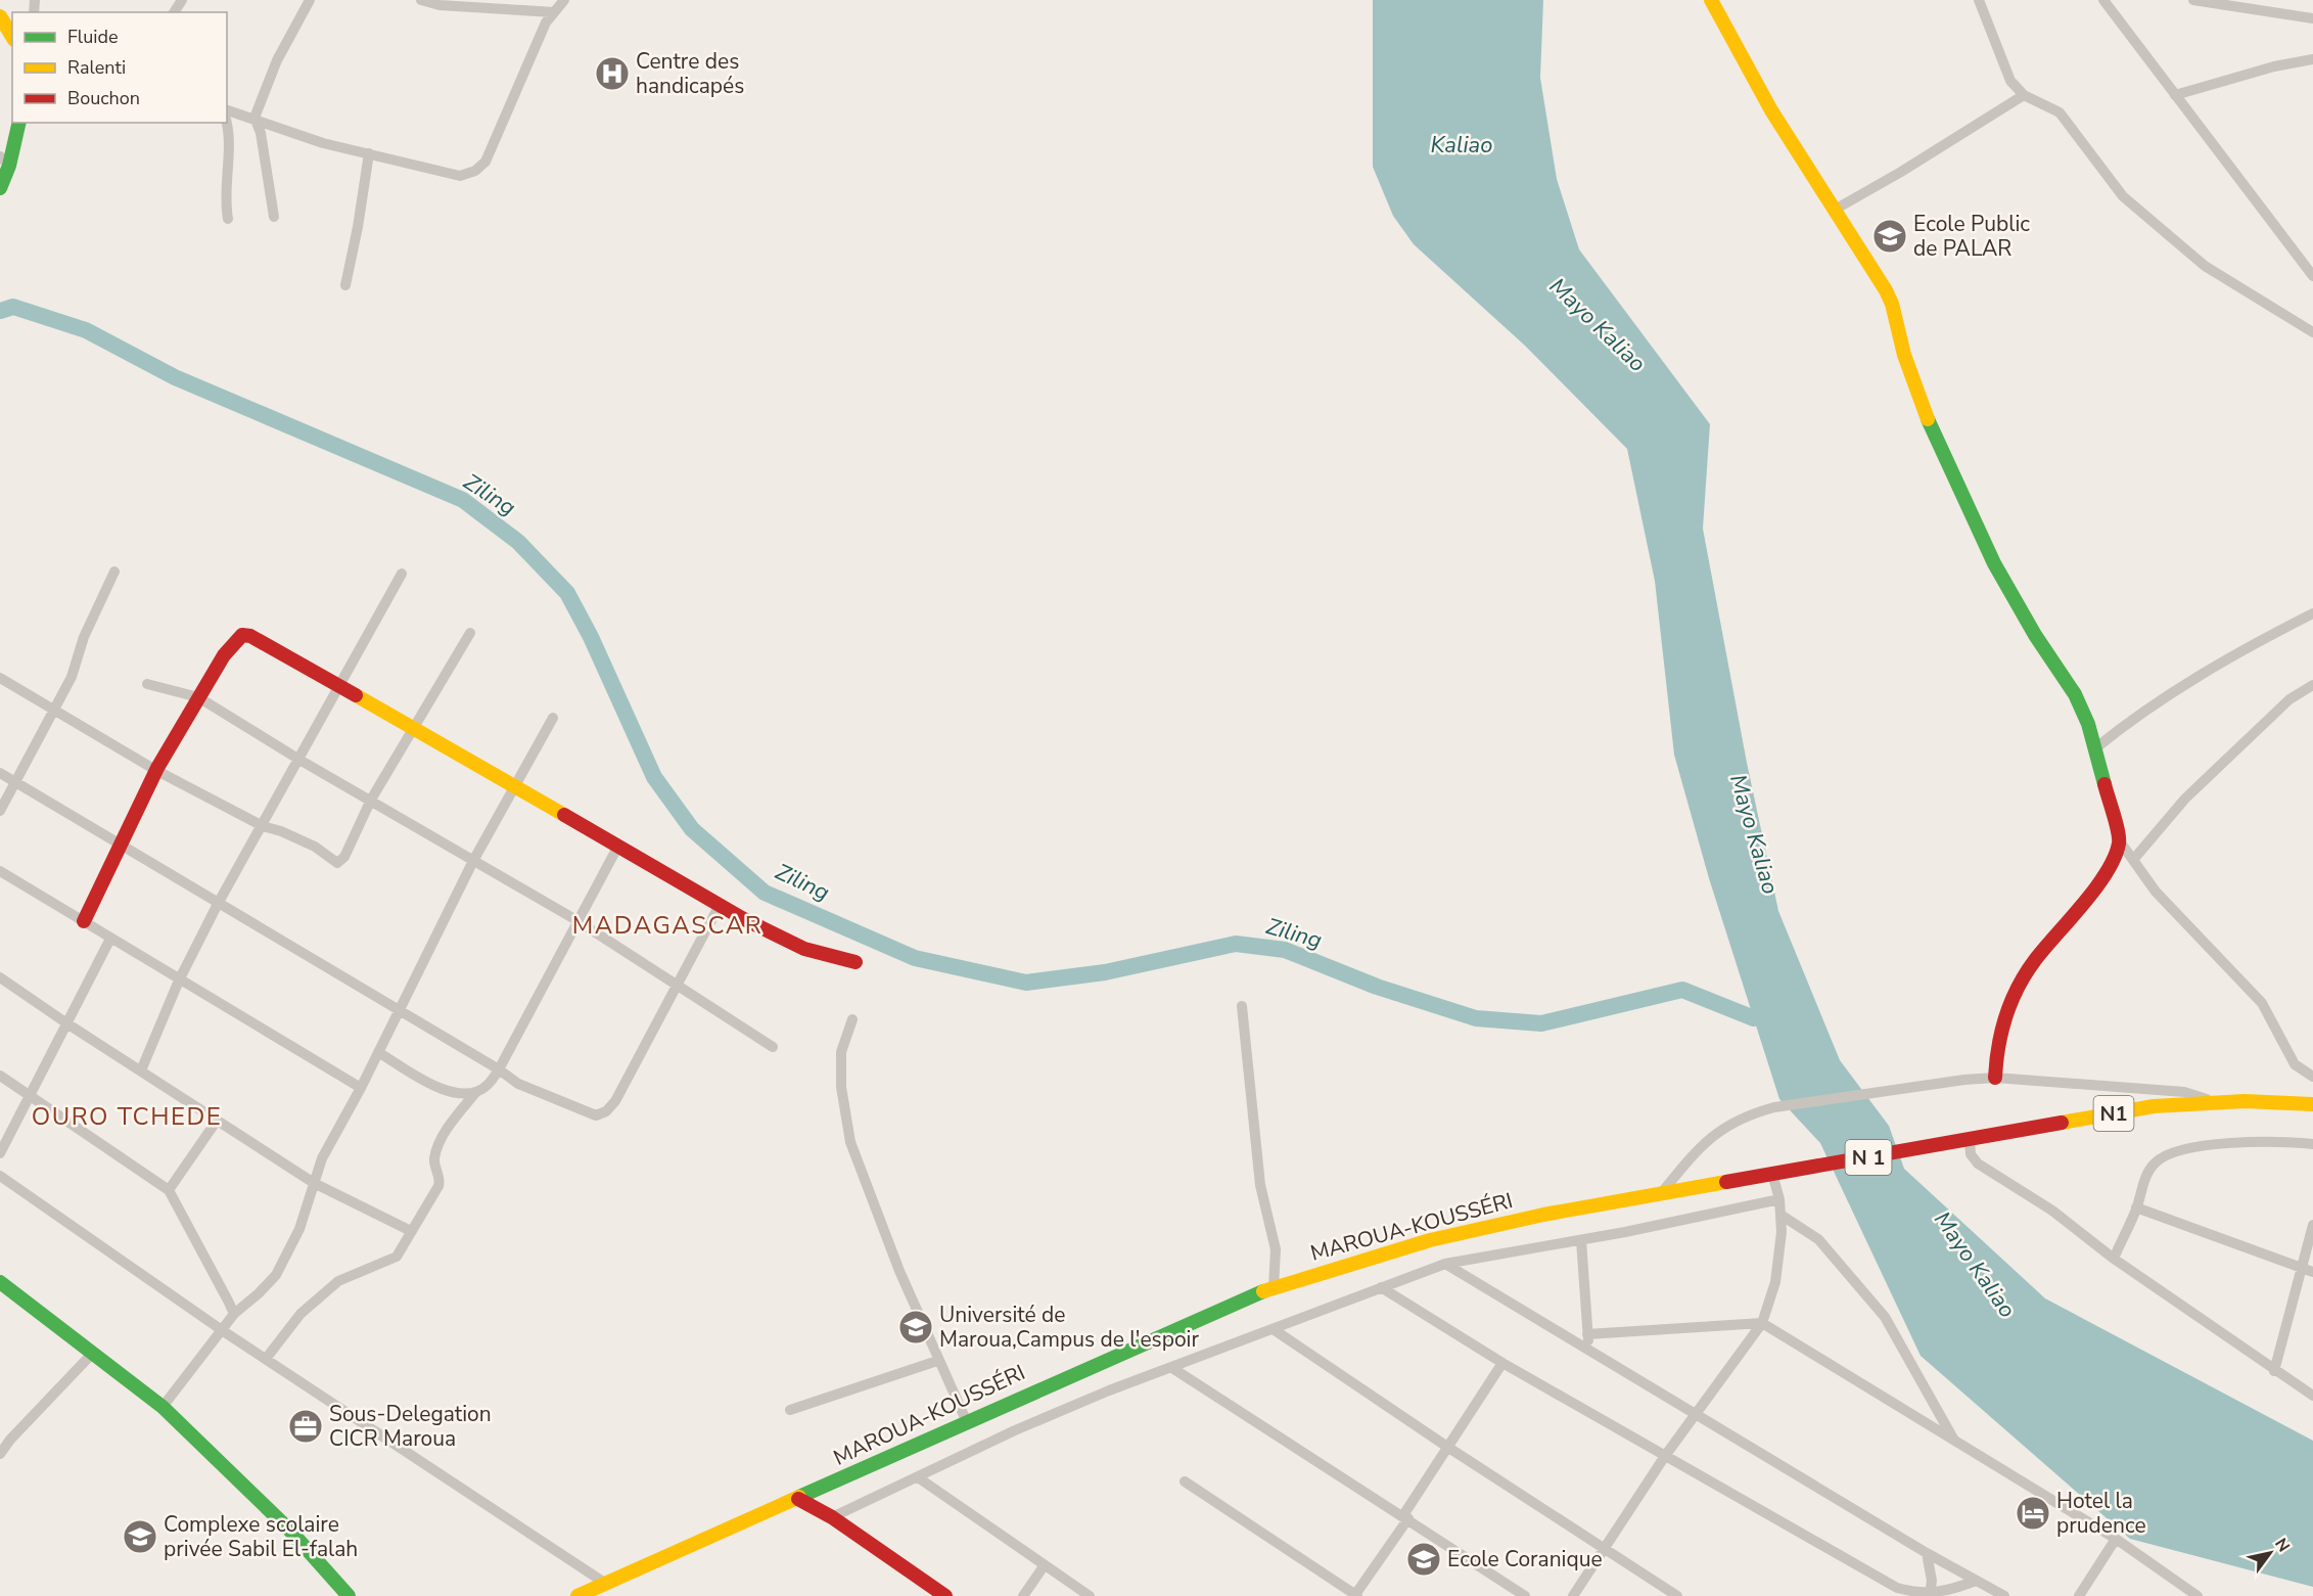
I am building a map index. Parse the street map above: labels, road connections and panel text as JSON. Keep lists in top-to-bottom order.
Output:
{
  "streets": {
    "main road": ["N1", "N 1", "MAROUA-KOUSSÉRI"]
  },
  "districts": ["MADAGASCAR", "OURO TCHEDE"],
  "water": ["Kaliao", "Mayo Kaliao", "Ziling"],
  "places": {
    "hospital": ["Centre des handicapés"],
    "school or university": [
      "Ecole Public de PALAR",
      "Université de Maroua,Campus de l'espoir",
      "Complexe scolaire privée Sabil El-falah",
      "Ecole Coranique"
    ],
    "office": ["Sous-Delegation CICR Maroua"],
    "hotel": ["Hotel la prudence"]
  },
  "legend": ["Fluide", "Ralenti", "Bouchon"],
  "north": "top right"
}
